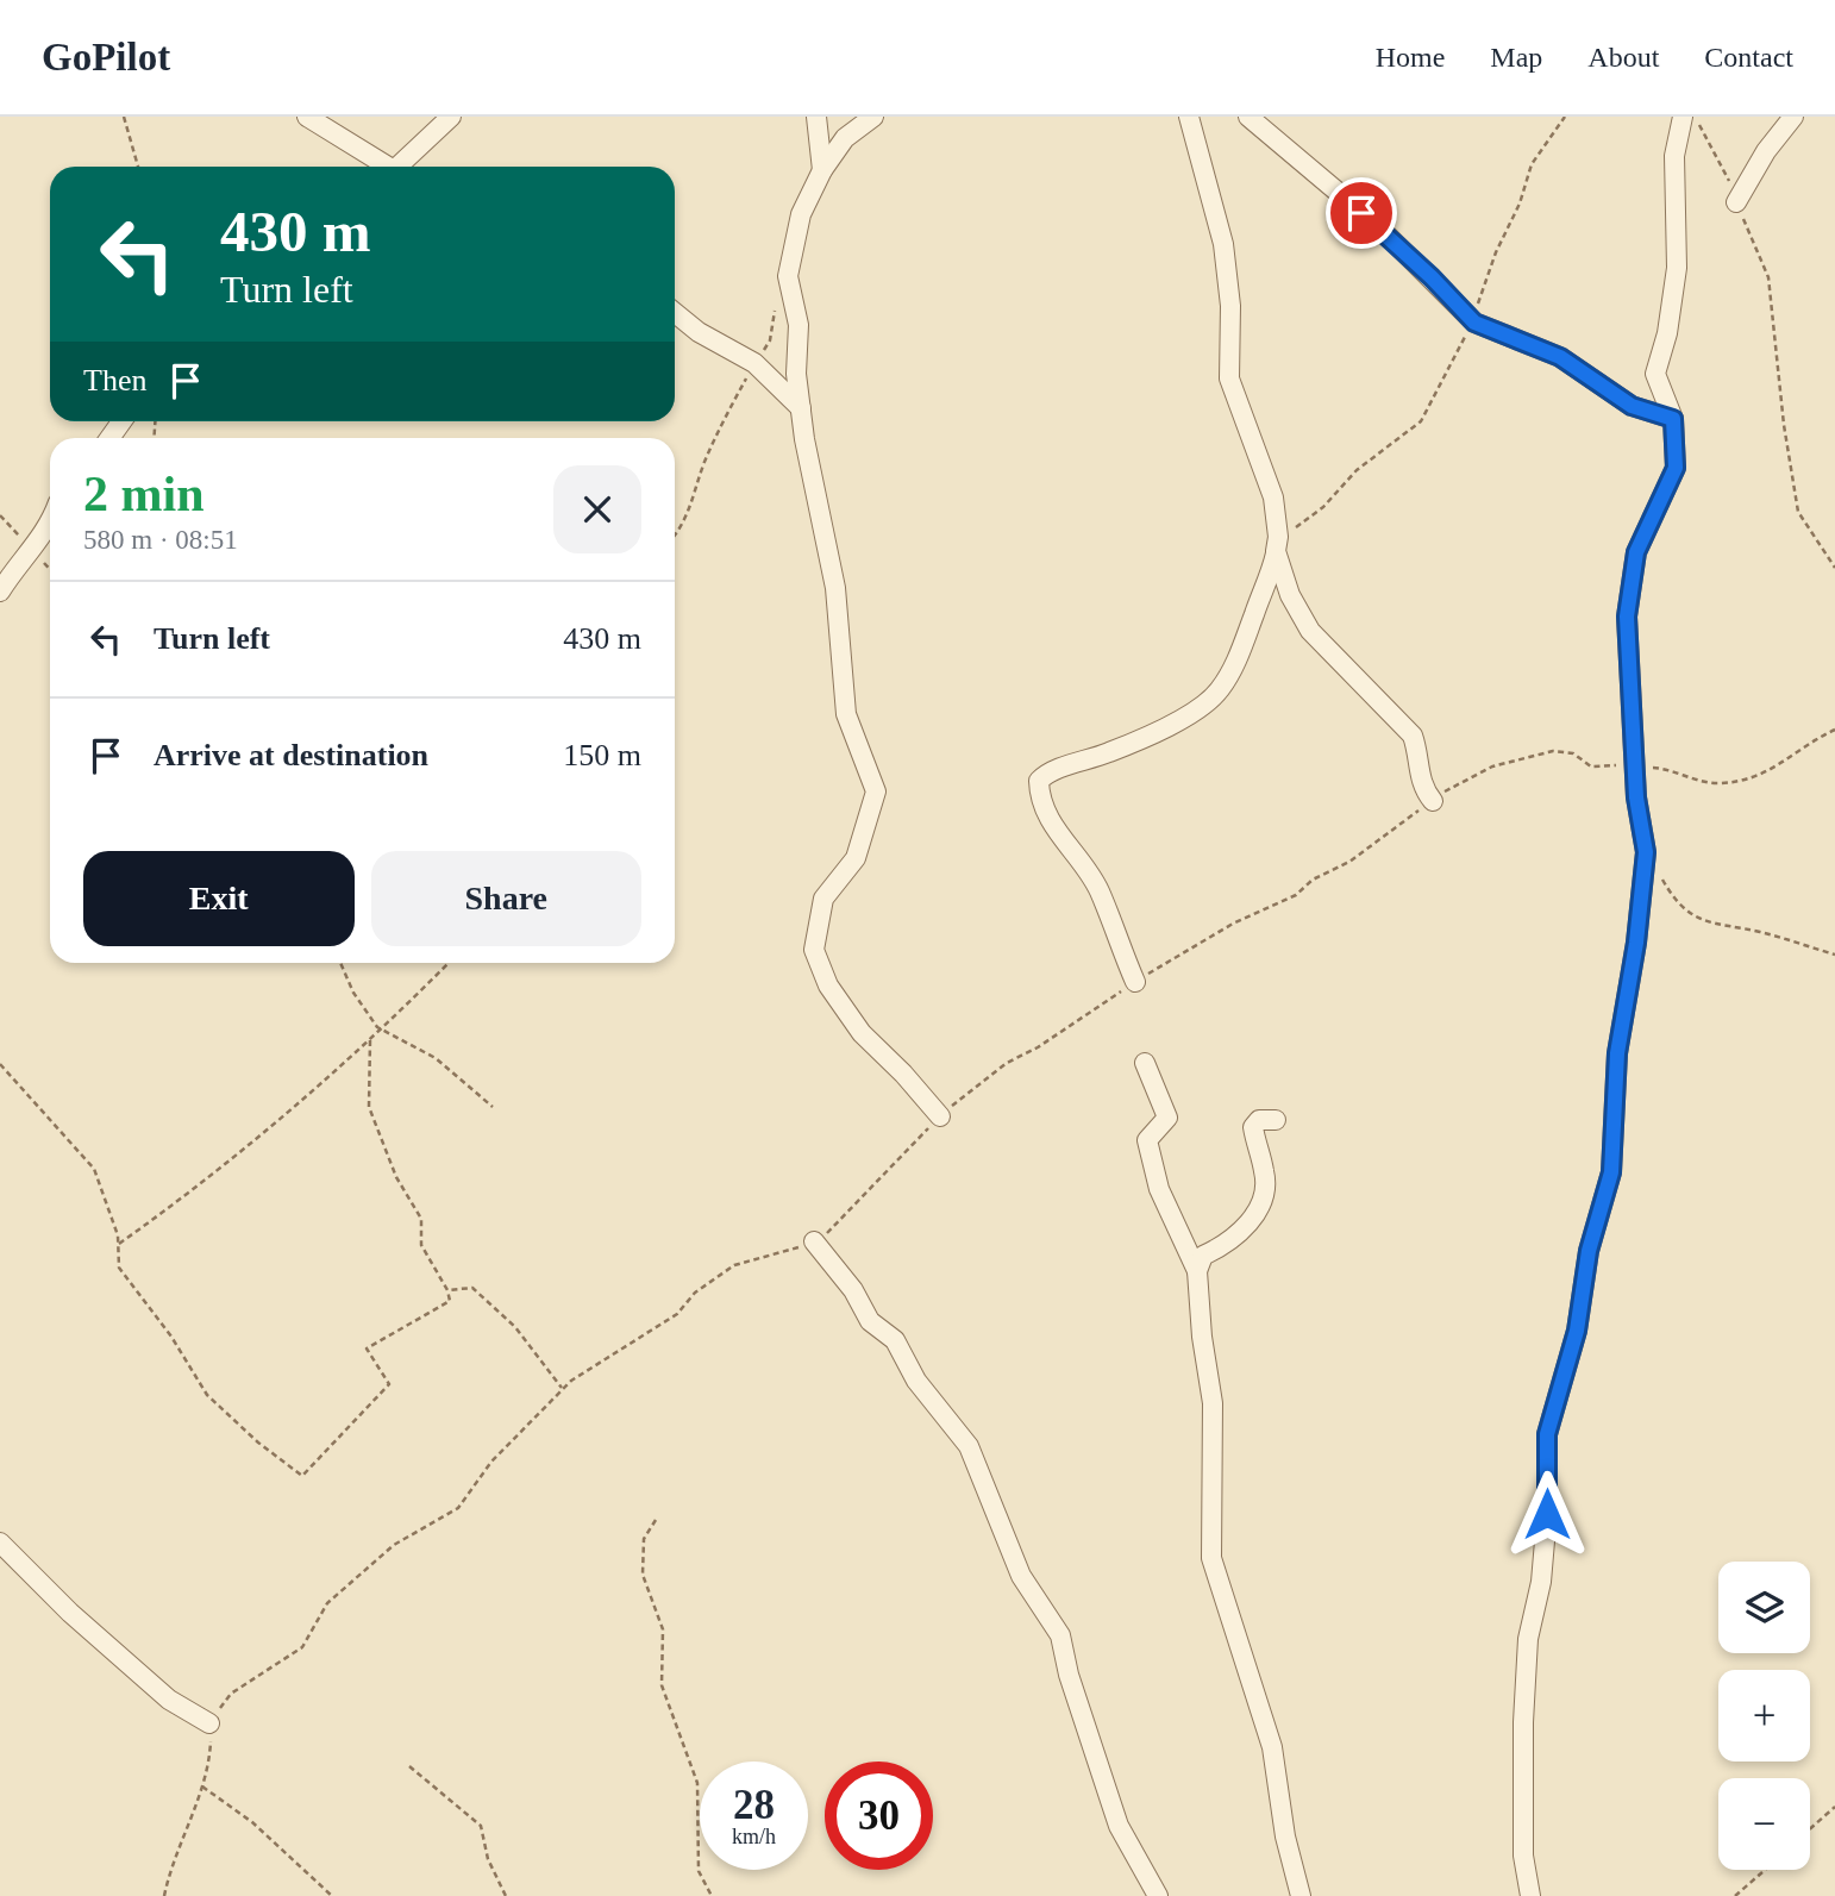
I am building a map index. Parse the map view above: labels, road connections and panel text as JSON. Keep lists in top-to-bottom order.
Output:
{
  "page": {
    "header": "GoPilot",
    "nav": [
      "Home",
      "Map",
      "About",
      "Contact"
    ],
    "turn": ["430 m", "Turn left"],
    "then": "Then",
    "heading": ["2 min", "580 m · 08:51"],
    "list": [
      {
        "name": "Turn left",
        "value": "430 m"
      },
      {
        "name": "Arrive at destination",
        "value": "150 m"
      }
    ],
    "buttons": ["Exit", "Share"],
    "map_buttons": ["+", "−"],
    "speed": "28 km/h",
    "limit": "30"
  }
}
